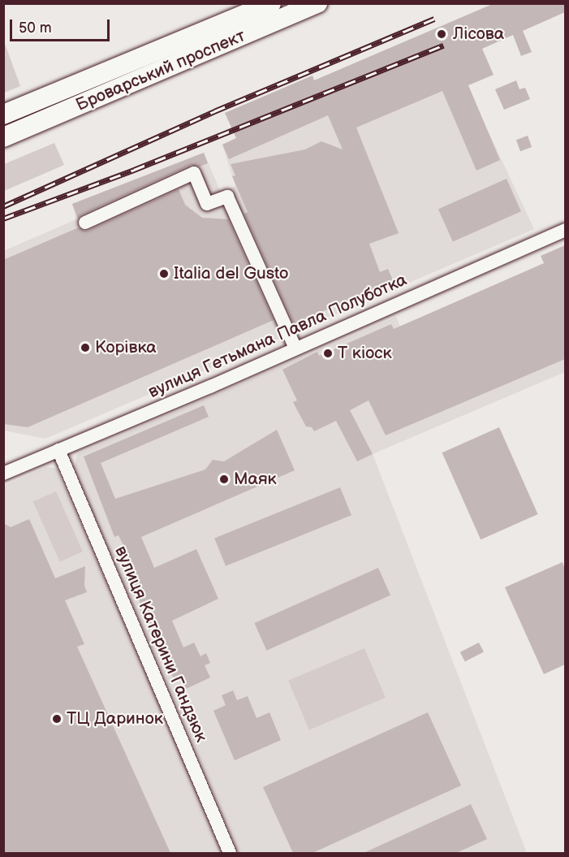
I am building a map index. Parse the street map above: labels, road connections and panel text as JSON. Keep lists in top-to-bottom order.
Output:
{
  "streets": {
    "highway": ["Броварський проспект"],
    "street": ["вулиця Гетьмана Павла Полуботка", "вулиця Катерини Гандзюк"]
  },
  "crossings": [
    ["вулиця Гетьмана Павла Полуботка", "вулиця Катерини Гандзюк"]
  ],
  "places": [
    "Лісова",
    "Italia del Gusto",
    "Корівка",
    "Т кіоск",
    "Маяк",
    "ТЦ Даринок"
  ],
  "scale_bar": "50 m"
}
